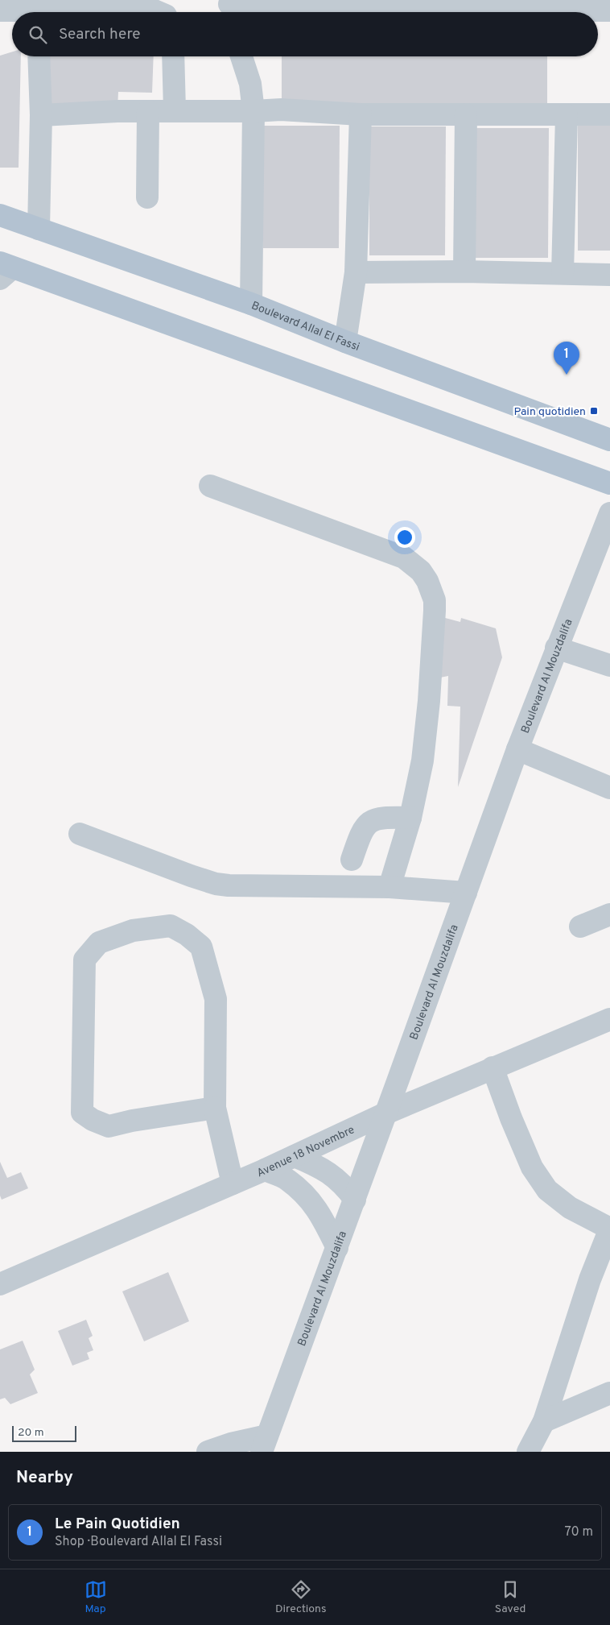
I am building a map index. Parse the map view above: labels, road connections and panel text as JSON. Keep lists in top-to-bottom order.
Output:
{
  "streets": {
    "main road": ["Boulevard Allal El Fassi"],
    "street": ["Boulevard Al Mouzdalifa", "Avenue 18 Novembre"]
  },
  "crossings": [
    ["Boulevard Al Mouzdalifa", "Avenue 18 Novembre"]
  ],
  "places": {
    "transit": ["Pain quotidien"]
  },
  "scale_bar": "20 m",
  "page": {
    "search": "Search here",
    "pins": "1",
    "scale": "20 m",
    "heading": "Nearby",
    "list": [
      {
        "mark": "1",
        "name": "Le Pain Quotidien",
        "note": "Shop · Boulevard Allal El Fassi",
        "value": "70 m"
      }
    ],
    "nav": ["Map", "Directions", "Saved"]
  }
}
